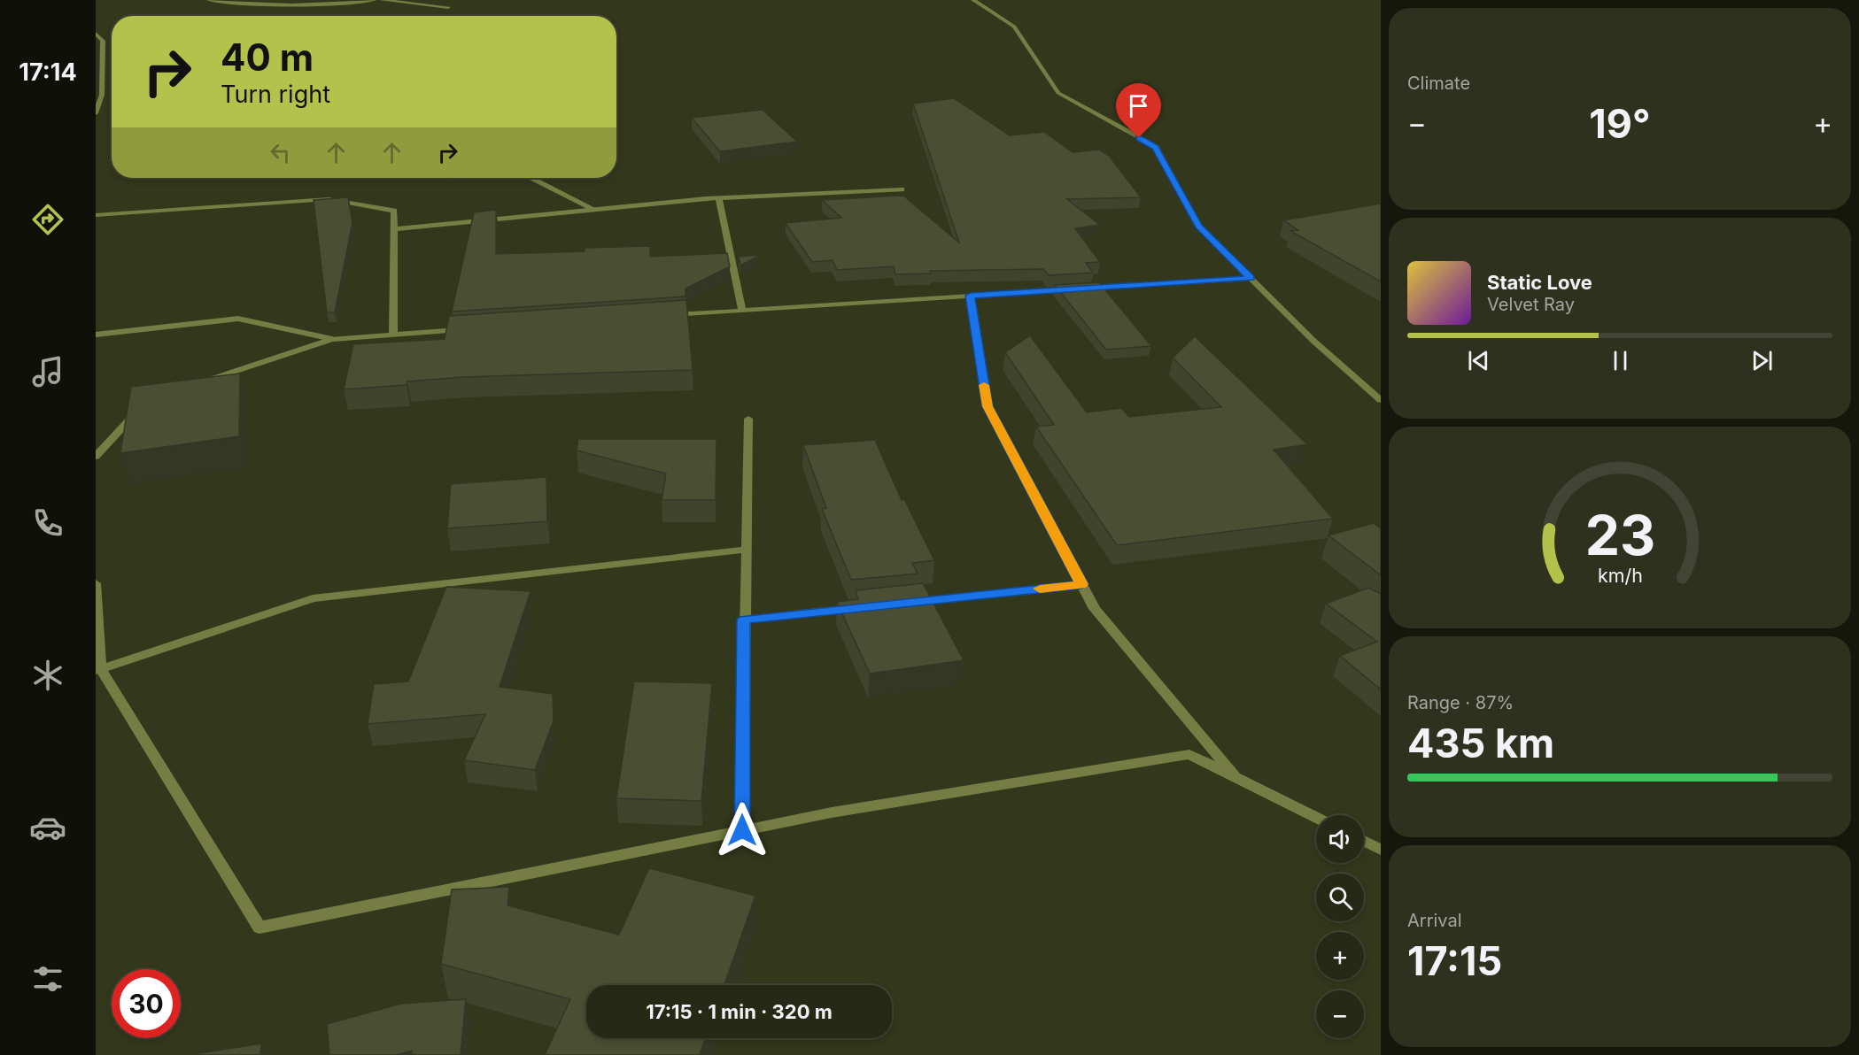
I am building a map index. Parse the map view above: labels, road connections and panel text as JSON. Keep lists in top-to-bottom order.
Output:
{
  "page": {
    "tabs": "17:14",
    "tile": [
      "Climate",
      ["Range · 87%", "435 km"],
      ["Arrival", "17:15"]
    ],
    "turn": ["40 m", "Turn right"],
    "heat": ["−", "19°", "+"],
    "song": ["Static Love", "Velvet Ray"],
    "map_buttons": ["+", "−"],
    "limit": "30",
    "trip": "17:15 · 1 min · 320 m",
    "gauge": ["23", "km/h"]
  }
}
